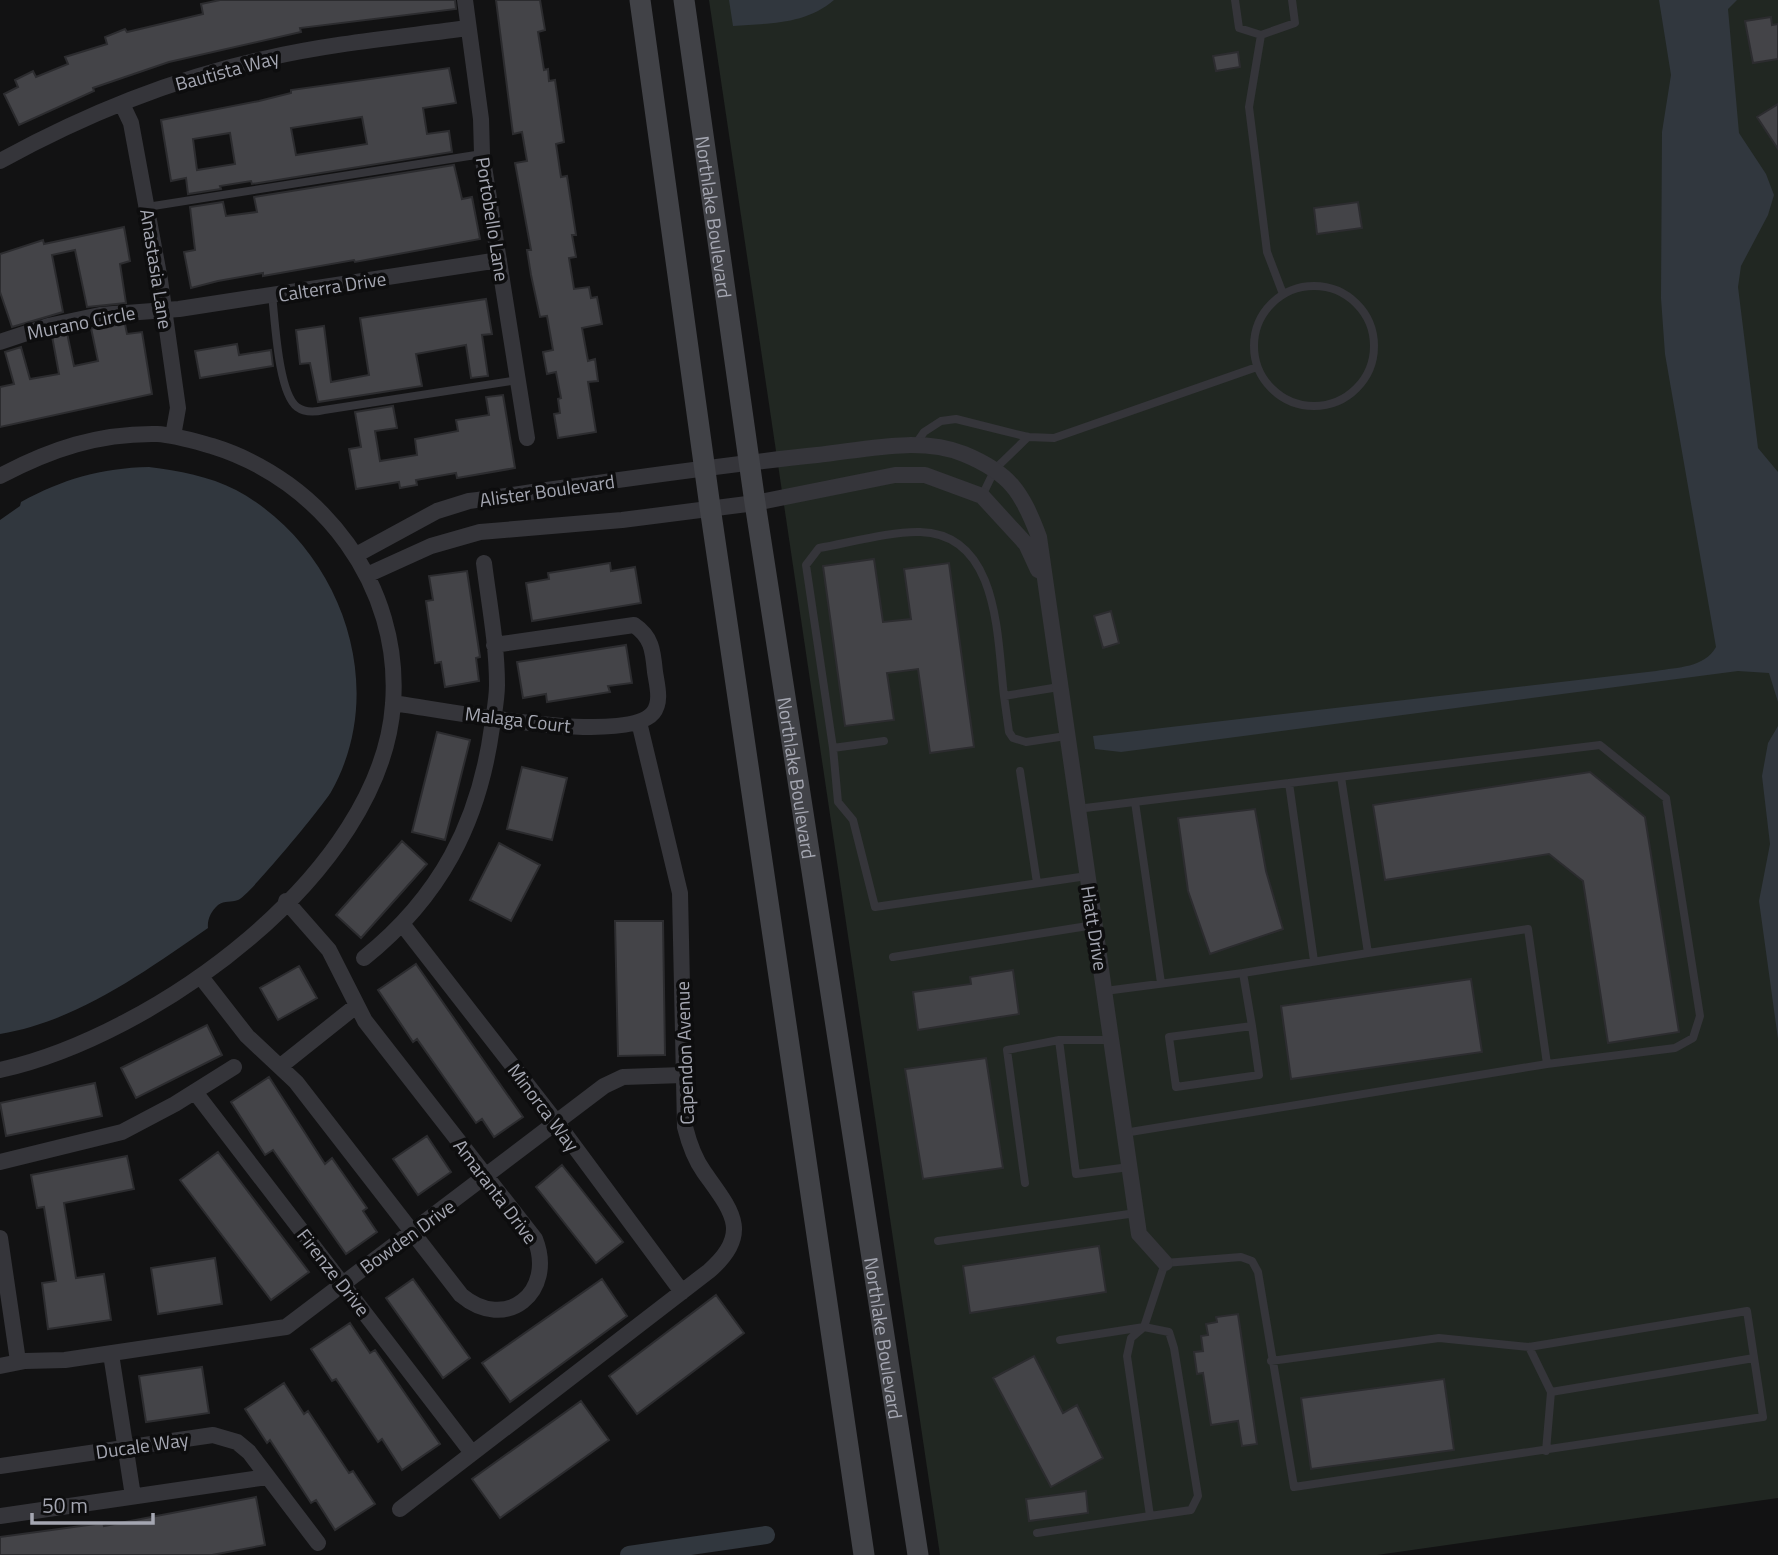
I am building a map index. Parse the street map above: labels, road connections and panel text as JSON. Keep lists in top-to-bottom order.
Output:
{
  "streets": {
    "main road": ["Northlake Boulevard"],
    "street": [
      "Bautista Way",
      "Portobello Lane",
      "Anastasia Lane",
      "Calterra Drive",
      "Murano Circle",
      "Alister Boulevard",
      "Malaga Court",
      "Hiatt Drive",
      "Capendon Avenue",
      "Minorca Way",
      "Amaranta Drive",
      "Bowden Drive",
      "Firenze Drive",
      "Ducale Way"
    ]
  },
  "crossings": [
    ["Bautista Way", "Portobello Lane"],
    ["Bautista Way", "Anastasia Lane"],
    ["Northlake Boulevard", "Alister Boulevard"],
    ["Northlake Boulevard", "Hiatt Drive"],
    ["Portobello Lane", "Calterra Drive"],
    ["Anastasia Lane", "Calterra Drive"],
    ["Anastasia Lane", "Murano Circle"],
    ["Calterra Drive", "Murano Circle"],
    ["Alister Boulevard", "Hiatt Drive"],
    ["Malaga Court", "Capendon Avenue"],
    ["Capendon Avenue", "Minorca Way"],
    ["Capendon Avenue", "Bowden Drive"],
    ["Capendon Avenue", "Firenze Drive"],
    ["Minorca Way", "Bowden Drive"],
    ["Amaranta Drive", "Bowden Drive"],
    ["Bowden Drive", "Firenze Drive"]
  ],
  "scale_bar": "50 m"
}
